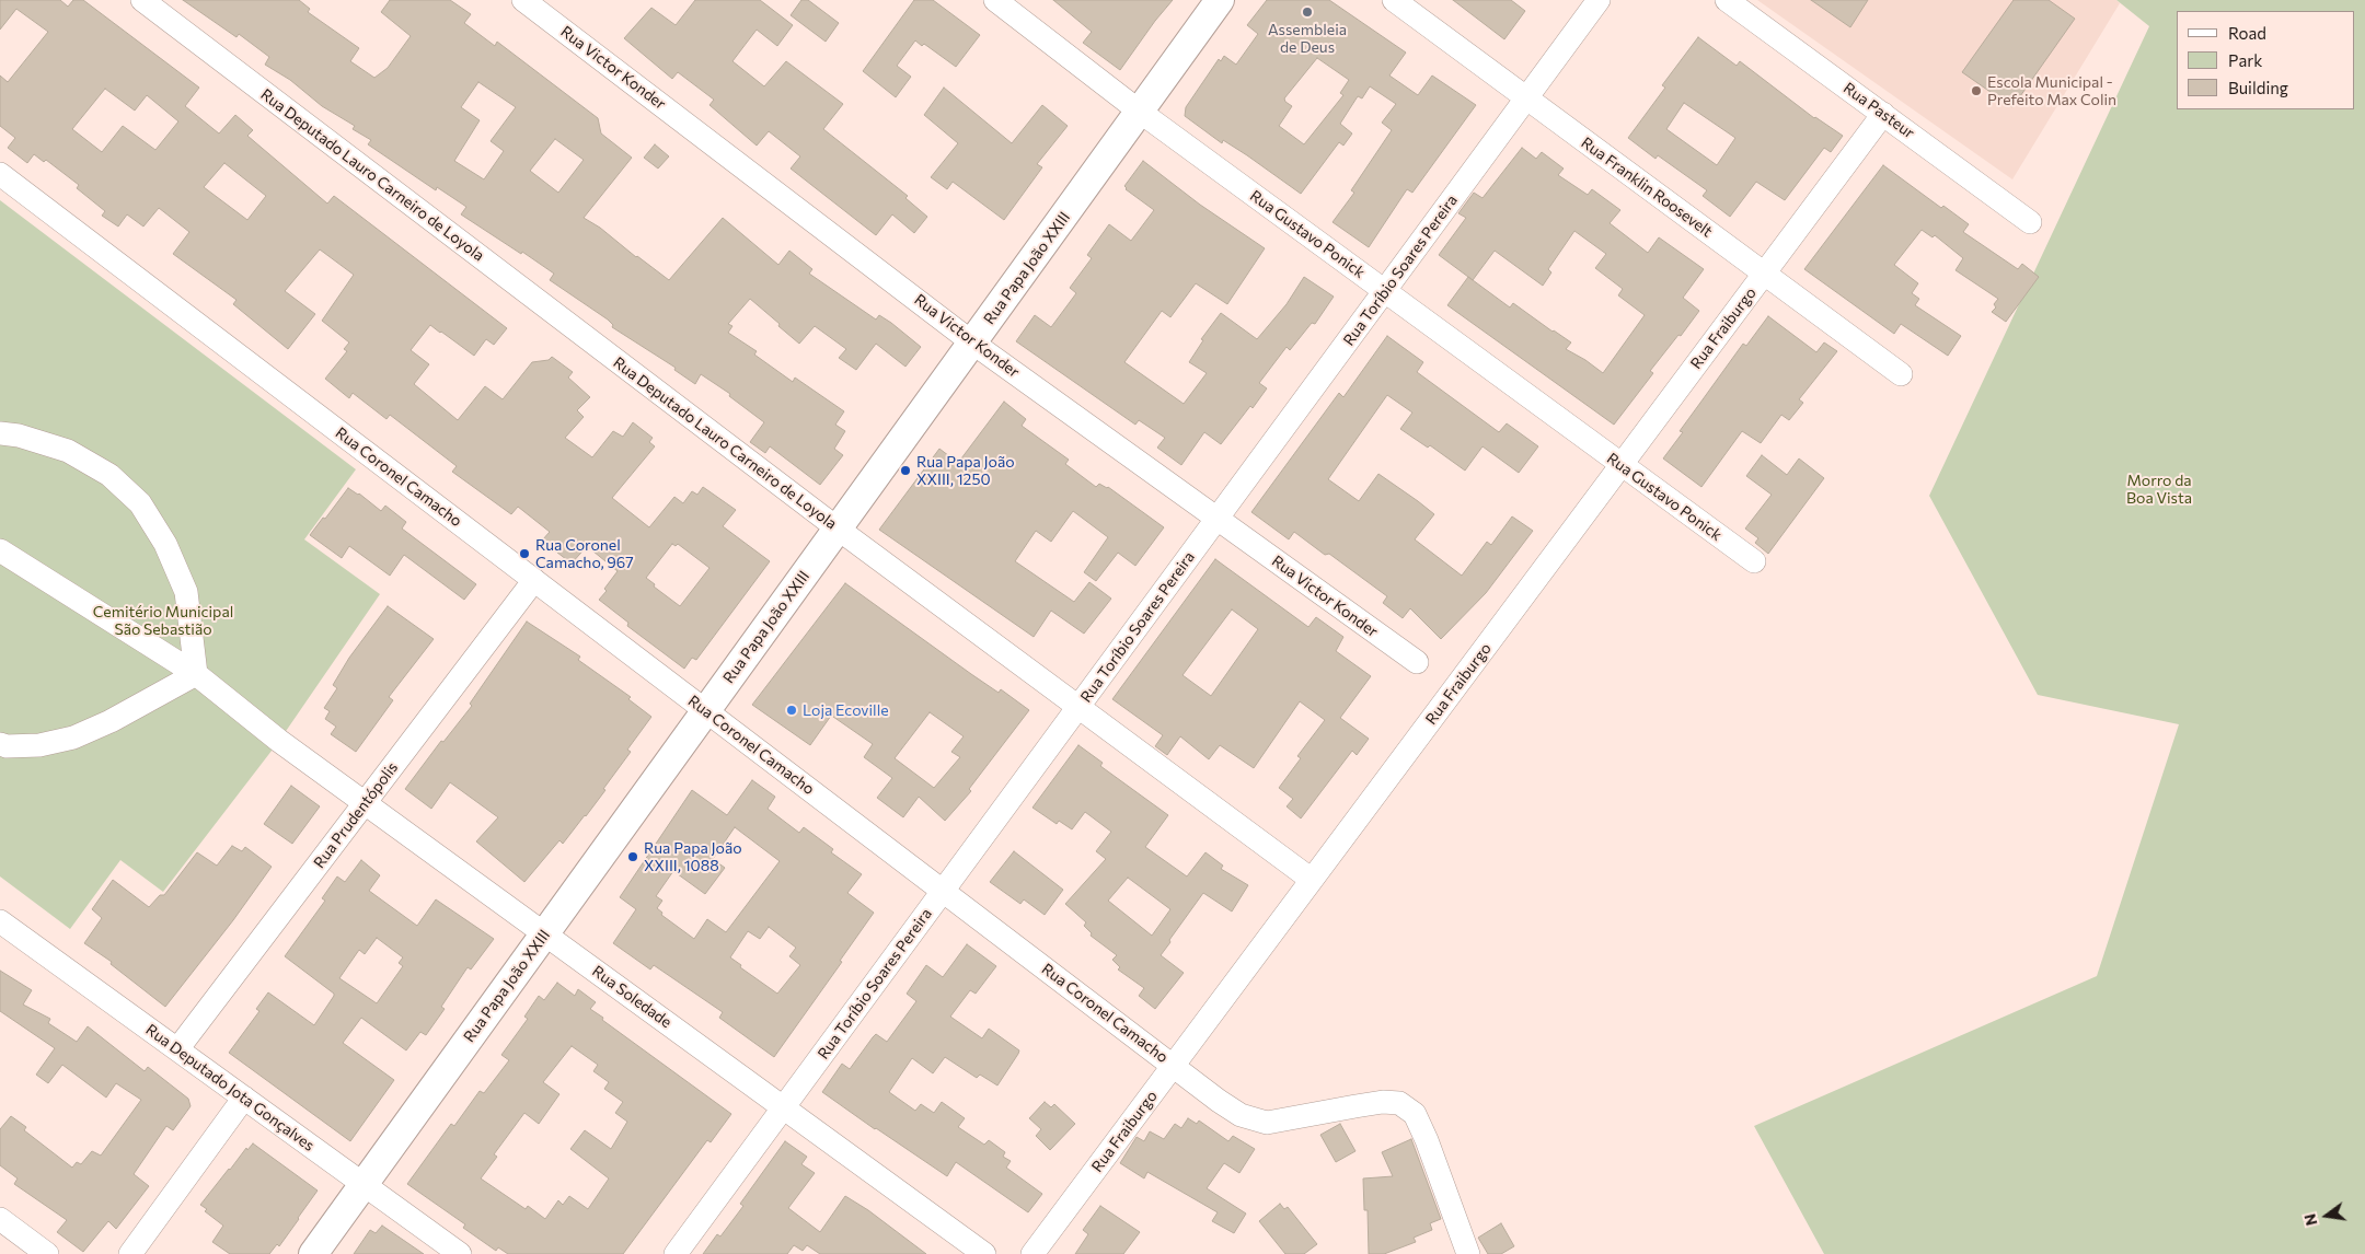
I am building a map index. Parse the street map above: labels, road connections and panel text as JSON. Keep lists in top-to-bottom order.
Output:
{
  "streets": {
    "main road": ["Rua Papa João XXIII"],
    "street": [
      "Rua Victor Konder",
      "Rua Pasteur",
      "Rua Deputado Lauro Carneiro de Loyola",
      "Rua Franklin Roosevelt",
      "Rua Gustavo Ponick",
      "Rua Toríbio Soares Pereira",
      "Rua Fraiburgo",
      "Rua Coronel Camacho",
      "Rua Prudentópolis",
      "Rua Soledade",
      "Rua Deputado Jota Gonçalves"
    ]
  },
  "crossings": [
    ["Rua Victor Konder", "Rua Papa João XXIII"],
    ["Rua Victor Konder", "Rua Toríbio Soares Pereira"],
    ["Rua Pasteur", "Rua Fraiburgo"],
    ["Rua Deputado Lauro Carneiro de Loyola", "Rua Papa João XXIII"],
    ["Rua Deputado Lauro Carneiro de Loyola", "Rua Toríbio Soares Pereira"],
    ["Rua Deputado Lauro Carneiro de Loyola", "Rua Fraiburgo"],
    ["Rua Franklin Roosevelt", "Rua Toríbio Soares Pereira"],
    ["Rua Franklin Roosevelt", "Rua Fraiburgo"],
    ["Rua Gustavo Ponick", "Rua Papa João XXIII"],
    ["Rua Gustavo Ponick", "Rua Toríbio Soares Pereira"],
    ["Rua Gustavo Ponick", "Rua Fraiburgo"],
    ["Rua Papa João XXIII", "Rua Coronel Camacho"],
    ["Rua Papa João XXIII", "Rua Soledade"],
    ["Rua Papa João XXIII", "Rua Deputado Jota Gonçalves"],
    ["Rua Toríbio Soares Pereira", "Rua Coronel Camacho"],
    ["Rua Toríbio Soares Pereira", "Rua Soledade"],
    ["Rua Fraiburgo", "Rua Coronel Camacho"],
    ["Rua Coronel Camacho", "Rua Prudentópolis"],
    ["Rua Prudentópolis", "Rua Soledade"],
    ["Rua Prudentópolis", "Rua Deputado Jota Gonçalves"]
  ],
  "parks": ["Morro da Boa Vista", "Cemitério Municipal São Sebastião"],
  "places": [
    "Assembleia de Deus",
    "Escola Municipal - Prefeito Max Colin",
    "Rua Papa João XXIII, 1250",
    "Rua Coronel Camacho, 967",
    "Loja Ecoville",
    "Rua Papa João XXIII, 1088"
  ],
  "legend": ["Road", "Park", "Building"],
  "north": "left"
}
